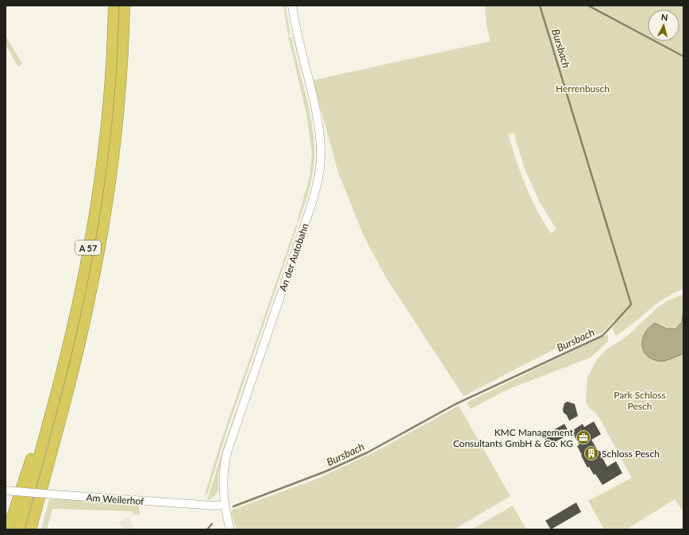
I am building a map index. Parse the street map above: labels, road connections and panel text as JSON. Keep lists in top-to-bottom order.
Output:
{
  "streets": {
    "highway": ["A 57"],
    "main road": ["An der Autobahn", "Am Weilerhof"]
  },
  "crossings": [
    ["An der Autobahn", "Am Weilerhof"]
  ],
  "water": ["Bursbach"],
  "parks": ["Herrenbusch", "Park Schloss Pesch"],
  "places": {
    "office": ["KMC Management Consultants GmbH & Co. KG"],
    "building": ["Schloss Pesch"]
  },
  "north": "top"
}
